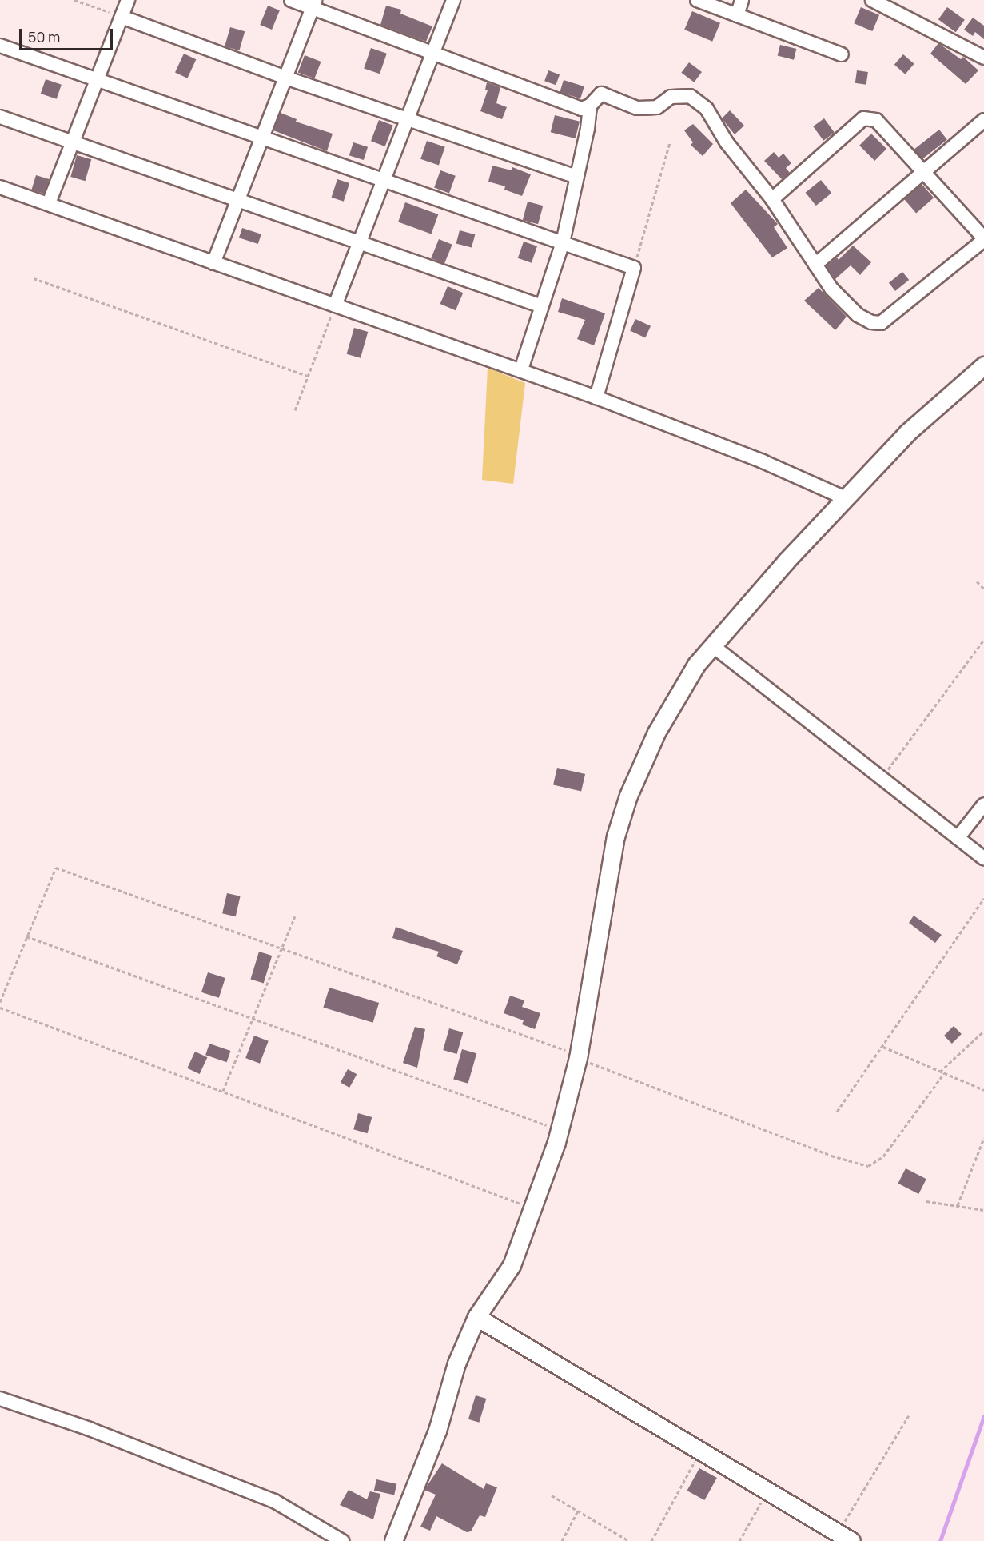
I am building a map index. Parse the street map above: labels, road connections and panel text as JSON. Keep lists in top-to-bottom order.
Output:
{
  "scale_bar": "50 m"
}
